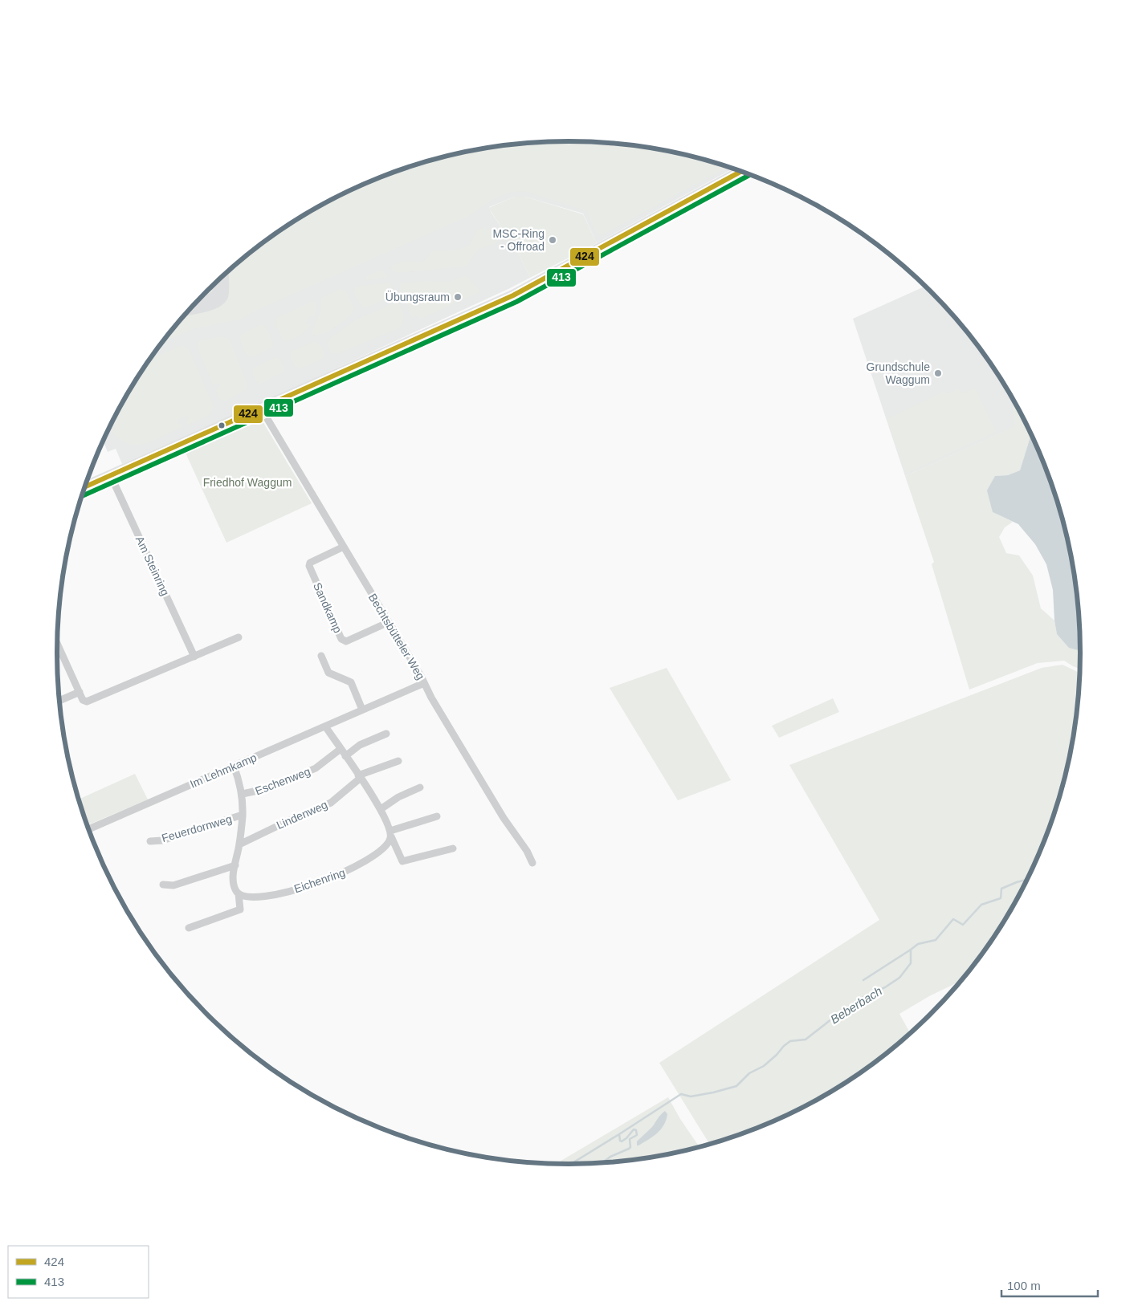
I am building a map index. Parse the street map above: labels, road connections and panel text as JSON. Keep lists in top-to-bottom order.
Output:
{
  "streets": {
    "street": [
      "Am Steinring",
      "Sandkamp",
      "Bechtsbütteler Weg",
      "Im Lehmkamp",
      "Eschenweg",
      "Lindenweg",
      "Feuerdornweg",
      "Eichenring"
    ]
  },
  "crossings": [
    ["Sandkamp", "Bechtsbütteler Weg"],
    ["Bechtsbütteler Weg", "Im Lehmkamp"]
  ],
  "water": ["Beberbach"],
  "parks": ["Friedhof Waggum"],
  "places": ["MSC-Ring - Offroad", "Übungsraum", "Grundschule Waggum"],
  "lines": ["transit line 424", "transit line 413"],
  "legend": ["424", "413"],
  "scale_bar": "100 m"
}
